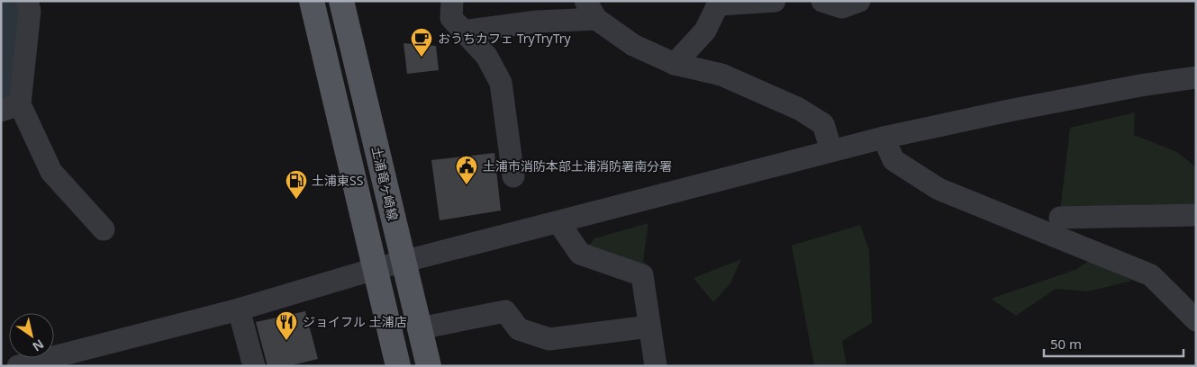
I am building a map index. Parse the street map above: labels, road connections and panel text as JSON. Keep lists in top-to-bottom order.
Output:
{
  "streets": {
    "main road": ["土浦竜ヶ崎線"]
  },
  "places": {
    "cafe": ["おうちカフェ TryTryTry"],
    "public building": ["土浦市消防本部土浦消防署南分署"],
    "fuel station": ["土浦東SS"],
    "restaurant": ["ジョイフル 土浦店"]
  },
  "scale_bar": "50 m",
  "north": "bottom right"
}
